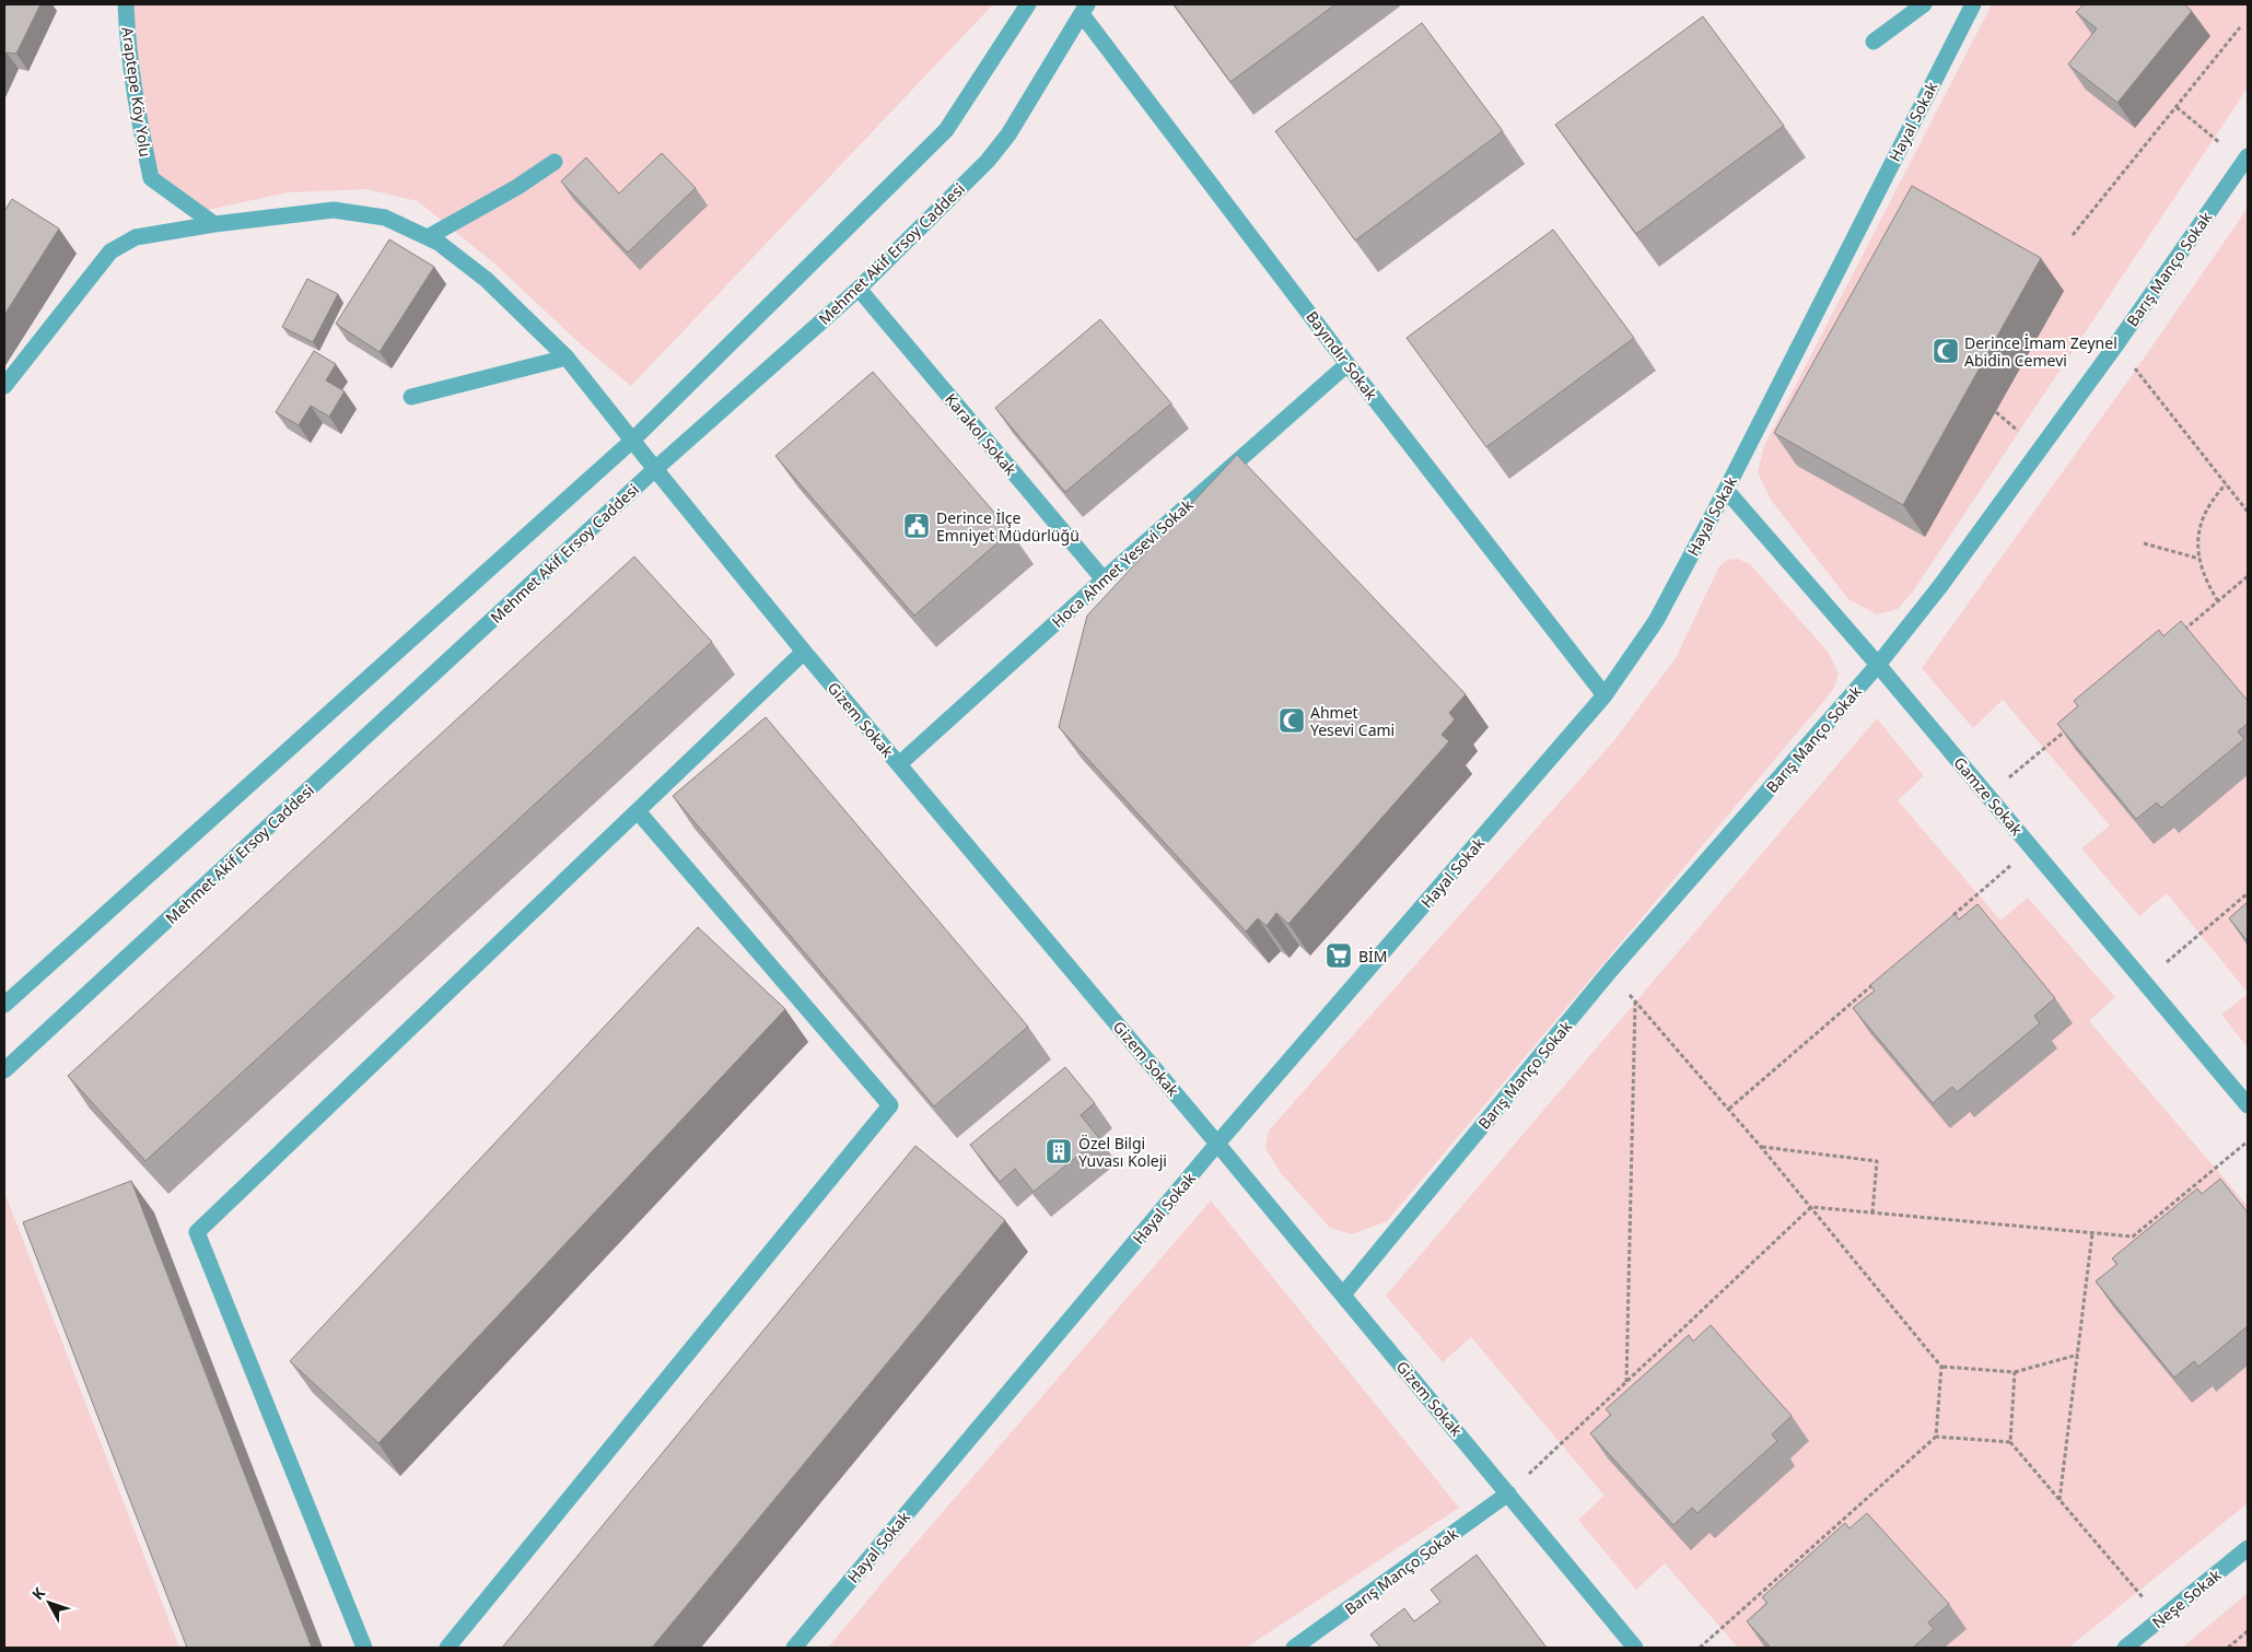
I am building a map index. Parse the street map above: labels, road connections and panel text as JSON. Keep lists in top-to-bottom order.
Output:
{
  "streets": {
    "street": [
      "Araptepe Köy Yolu",
      "Hayal Sokak",
      "Mehmet Akif Ersoy Caddesi",
      "Barış Manço Sokak",
      "Bayındır Sokak",
      "Karakol Sokak",
      "Hoca Ahmet Yesevi Sokak",
      "Gizem Sokak",
      "Gamze Sokak",
      "Neşe Sokak"
    ]
  },
  "crossings": [
    ["Araptepe Köy Yolu", "Gizem Sokak"],
    ["Hayal Sokak", "Bayındır Sokak"],
    ["Hayal Sokak", "Gizem Sokak"],
    ["Hayal Sokak", "Gamze Sokak"],
    ["Mehmet Akif Ersoy Caddesi", "Bayındır Sokak"],
    ["Mehmet Akif Ersoy Caddesi", "Karakol Sokak"],
    ["Mehmet Akif Ersoy Caddesi", "Gizem Sokak"],
    ["Barış Manço Sokak", "Gizem Sokak"],
    ["Barış Manço Sokak", "Gamze Sokak"],
    ["Bayındır Sokak", "Hoca Ahmet Yesevi Sokak"],
    ["Karakol Sokak", "Hoca Ahmet Yesevi Sokak"],
    ["Hoca Ahmet Yesevi Sokak", "Gizem Sokak"]
  ],
  "places": {
    "mosque": ["Derince İmam Zeynel Abidin Cemevi", "Ahmet Yesevi Cami"],
    "public building": ["Derince İlçe Emniyet Müdürlüğü"],
    "supermarket": ["BİM"],
    "building": ["Özel Bilgi Yuvası Koleji"]
  },
  "north": "top left"
}
